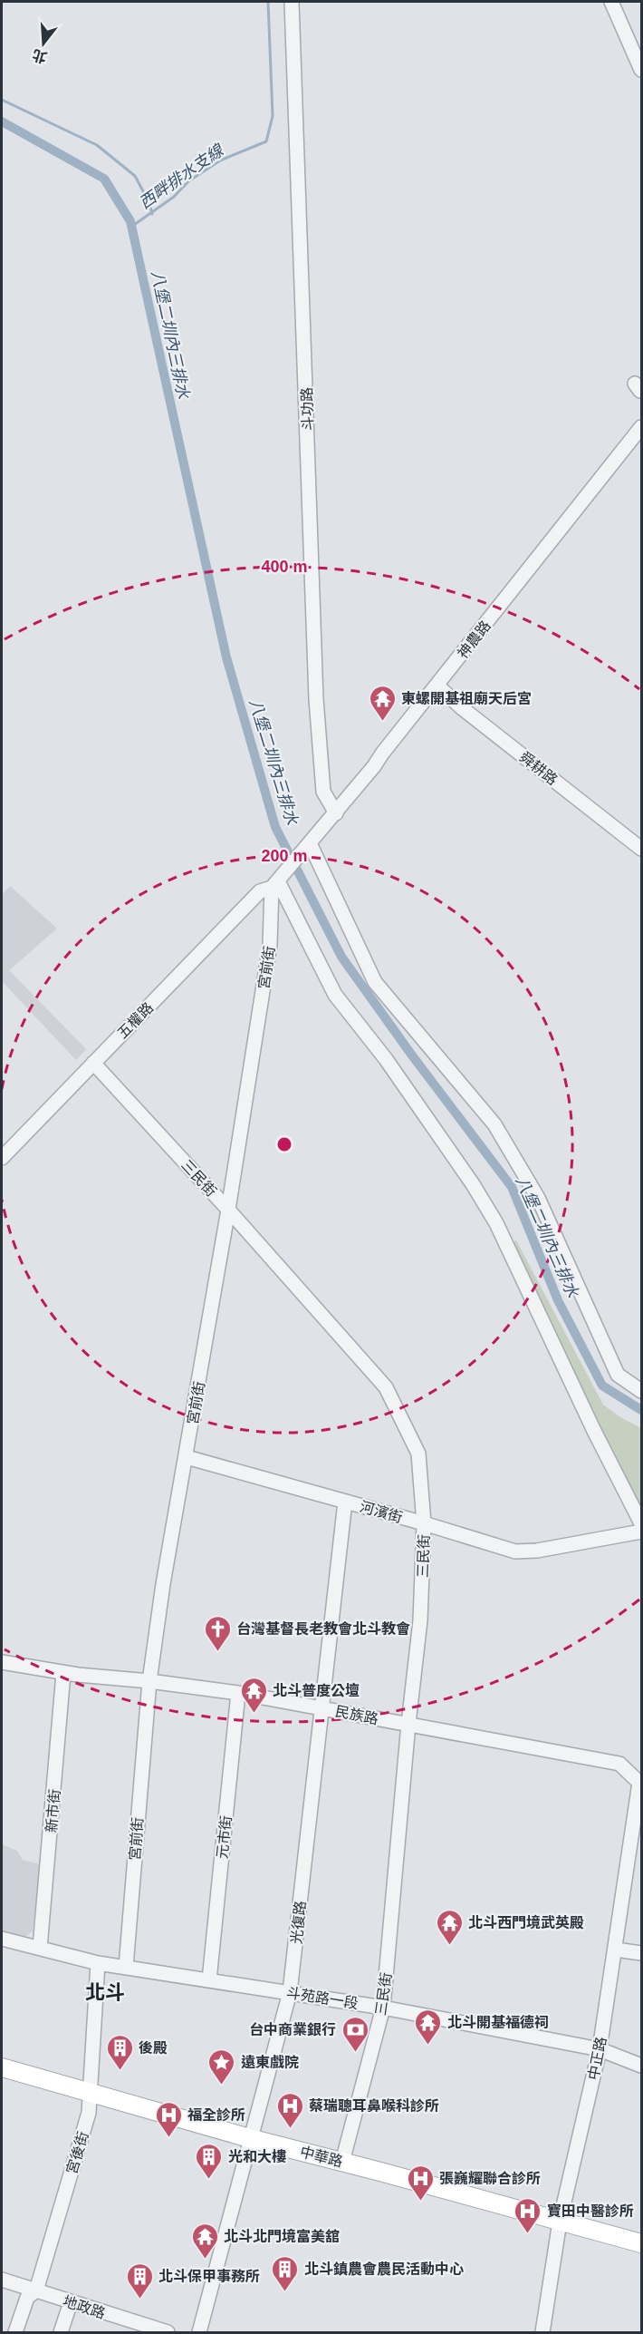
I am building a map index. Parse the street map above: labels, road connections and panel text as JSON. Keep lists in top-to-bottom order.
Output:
{
  "streets": {
    "main road": ["中華路"],
    "street": [
      "斗功路",
      "神農路",
      "舜耕路",
      "宮前街",
      "五權路",
      "三民街",
      "河濱街",
      "民族路",
      "新市街",
      "元市街",
      "光復路",
      "斗苑路一段",
      "中正路",
      "宮後街",
      "地政路"
    ]
  },
  "crossings": [
    ["斗功路", "神農路"],
    ["神農路", "舜耕路"],
    ["宮前街", "五權路"],
    ["宮前街", "三民街"],
    ["宮前街", "河濱街"],
    ["宮前街", "民族路"],
    ["宮前街", "斗苑路一段"],
    ["五權路", "三民街"],
    ["三民街", "河濱街"],
    ["三民街", "民族路"],
    ["三民街", "斗苑路一段"],
    ["三民街", "中華路"],
    ["河濱街", "光復路"],
    ["民族路", "新市街"],
    ["民族路", "元市街"],
    ["民族路", "光復路"],
    ["民族路", "中正路"],
    ["新市街", "斗苑路一段"],
    ["元市街", "斗苑路一段"],
    ["光復路", "斗苑路一段"],
    ["光復路", "中華路"],
    ["斗苑路一段", "中正路"],
    ["斗苑路一段", "宮後街"],
    ["中正路", "中華路"],
    ["宮後街", "中華路"],
    ["宮後街", "地政路"]
  ],
  "districts": ["北斗"],
  "water": ["西畔排水支線", "八堡二圳內三排水"],
  "places": {
    "temple": [
      "東螺開基祖廟天后宮",
      "北斗普度公壇",
      "北斗西門境武英殿",
      "北斗開基福德祠",
      "北斗北門境富美舘"
    ],
    "church": ["台灣基督長老教會北斗教會"],
    "bank": ["台中商業銀行"],
    "building": [
      "後殿",
      "光和大樓",
      "北斗鎮農會農民活動中心",
      "北斗保甲事務所"
    ],
    "place": ["遠東戲院"],
    "hospital": [
      "蔡瑞聰耳鼻喉科診所",
      "福全診所",
      "張巍耀聯合診所",
      "寶田中醫診所"
    ]
  },
  "north": "bottom",
  "rings": ["400 m", "200 m"]
}
